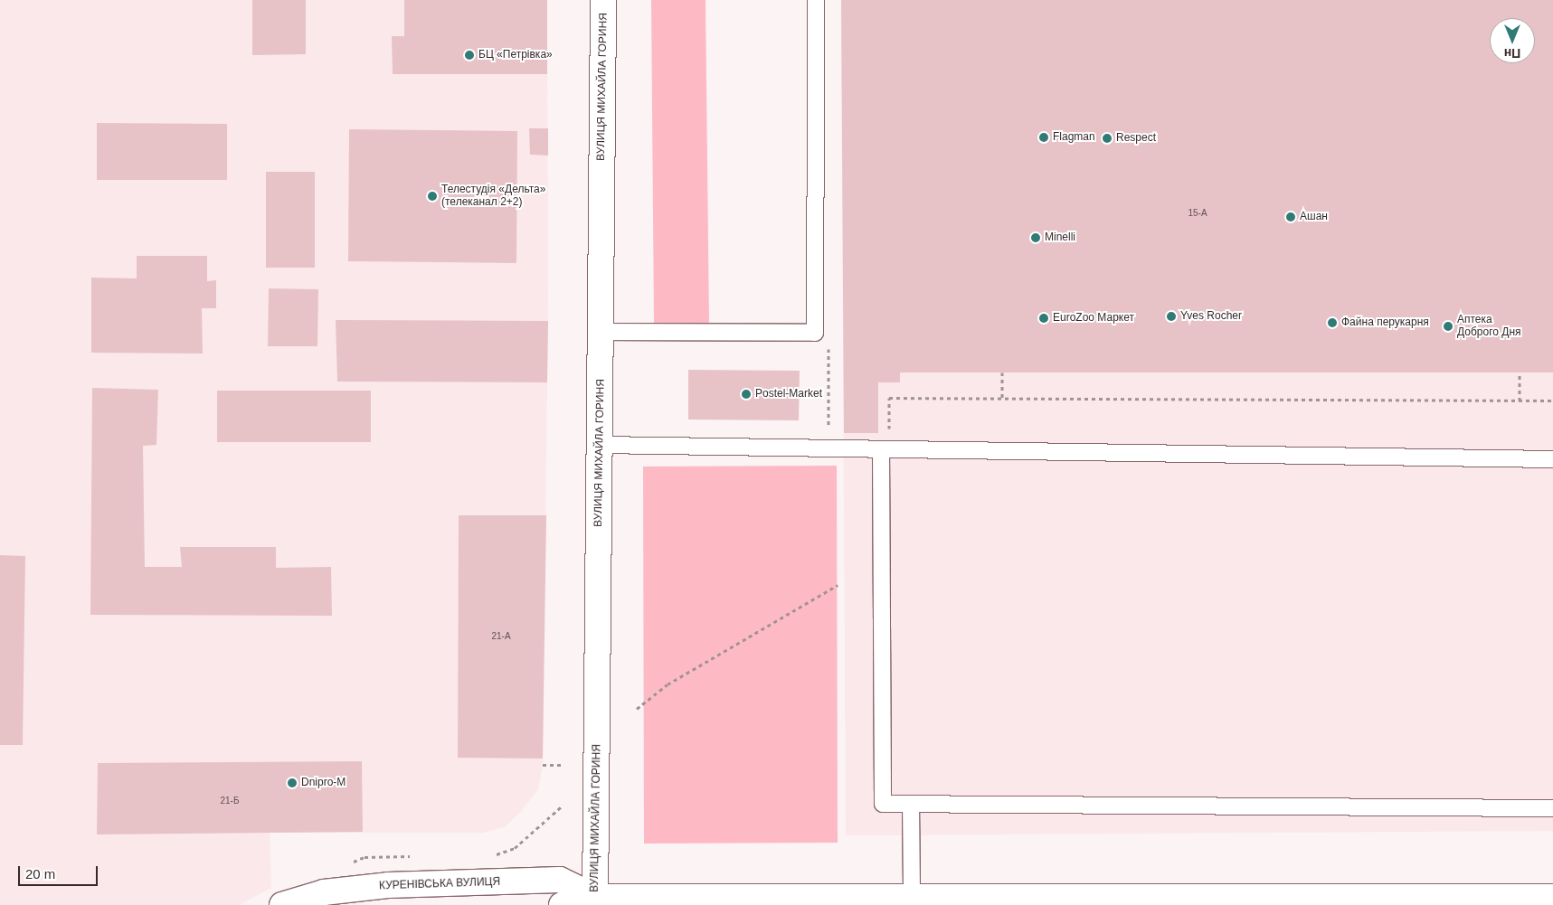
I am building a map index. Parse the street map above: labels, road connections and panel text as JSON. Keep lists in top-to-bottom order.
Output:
{
  "streets": {
    "street": ["ВУЛИЦЯ МИХАЙЛА ГОРИНЯ", "КУРЕНІВСЬКА ВУЛИЦЯ"]
  },
  "crossings": [
    ["ВУЛИЦЯ МИХАЙЛА ГОРИНЯ", "КУРЕНІВСЬКА ВУЛИЦЯ"]
  ],
  "places": [
    "БЦ «Петрівка»",
    "Flagman",
    "Respect",
    "Телестудія «Дельта» (телеканал 2+2)",
    "Ашан",
    "Minelli",
    "Yves Rocher",
    "EuroZoo Маркет",
    "Файна перукарня",
    "Аптека Доброго Дня",
    "Postel-Market",
    "Dnipro-M"
  ],
  "house_numbers": ["15-А", "21-А", "21-Б"],
  "scale_bar": "20 m",
  "north": "bottom"
}
